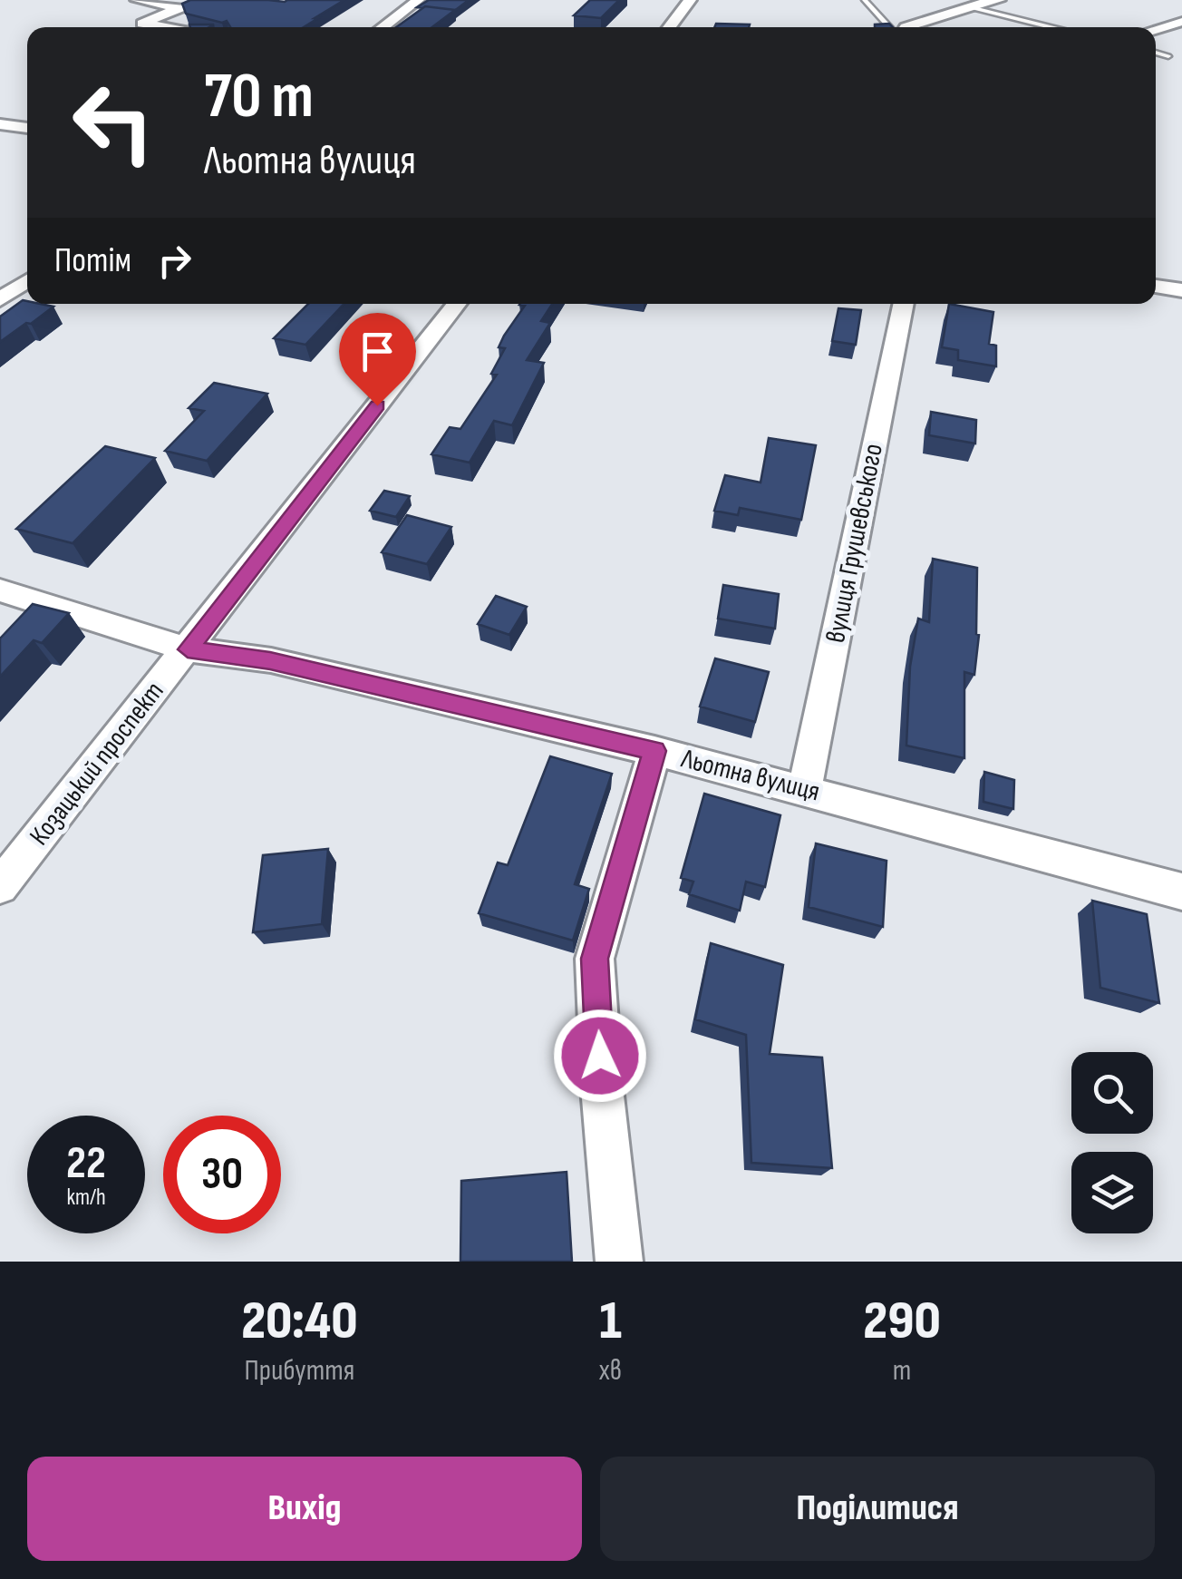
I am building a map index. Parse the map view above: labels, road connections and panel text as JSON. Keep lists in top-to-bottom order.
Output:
{
  "streets": {
    "street": ["вулиця Грушевського", "Козацький проспект", "Льотна вулиця"]
  },
  "crossings": [
    ["вулиця Грушевського", "Льотна вулиця"],
    ["Козацький проспект", "Льотна вулиця"]
  ],
  "page": {
    "turn": ["70 m", "Льотна вулиця"],
    "then": "Потім",
    "speed": "22 km/h",
    "limit": "30",
    "eta": [
      "20:40",
      "Прибуття",
      "1",
      "хв",
      "290",
      "m"
    ],
    "buttons": ["Вихід", "Поділитися"]
  }
}
